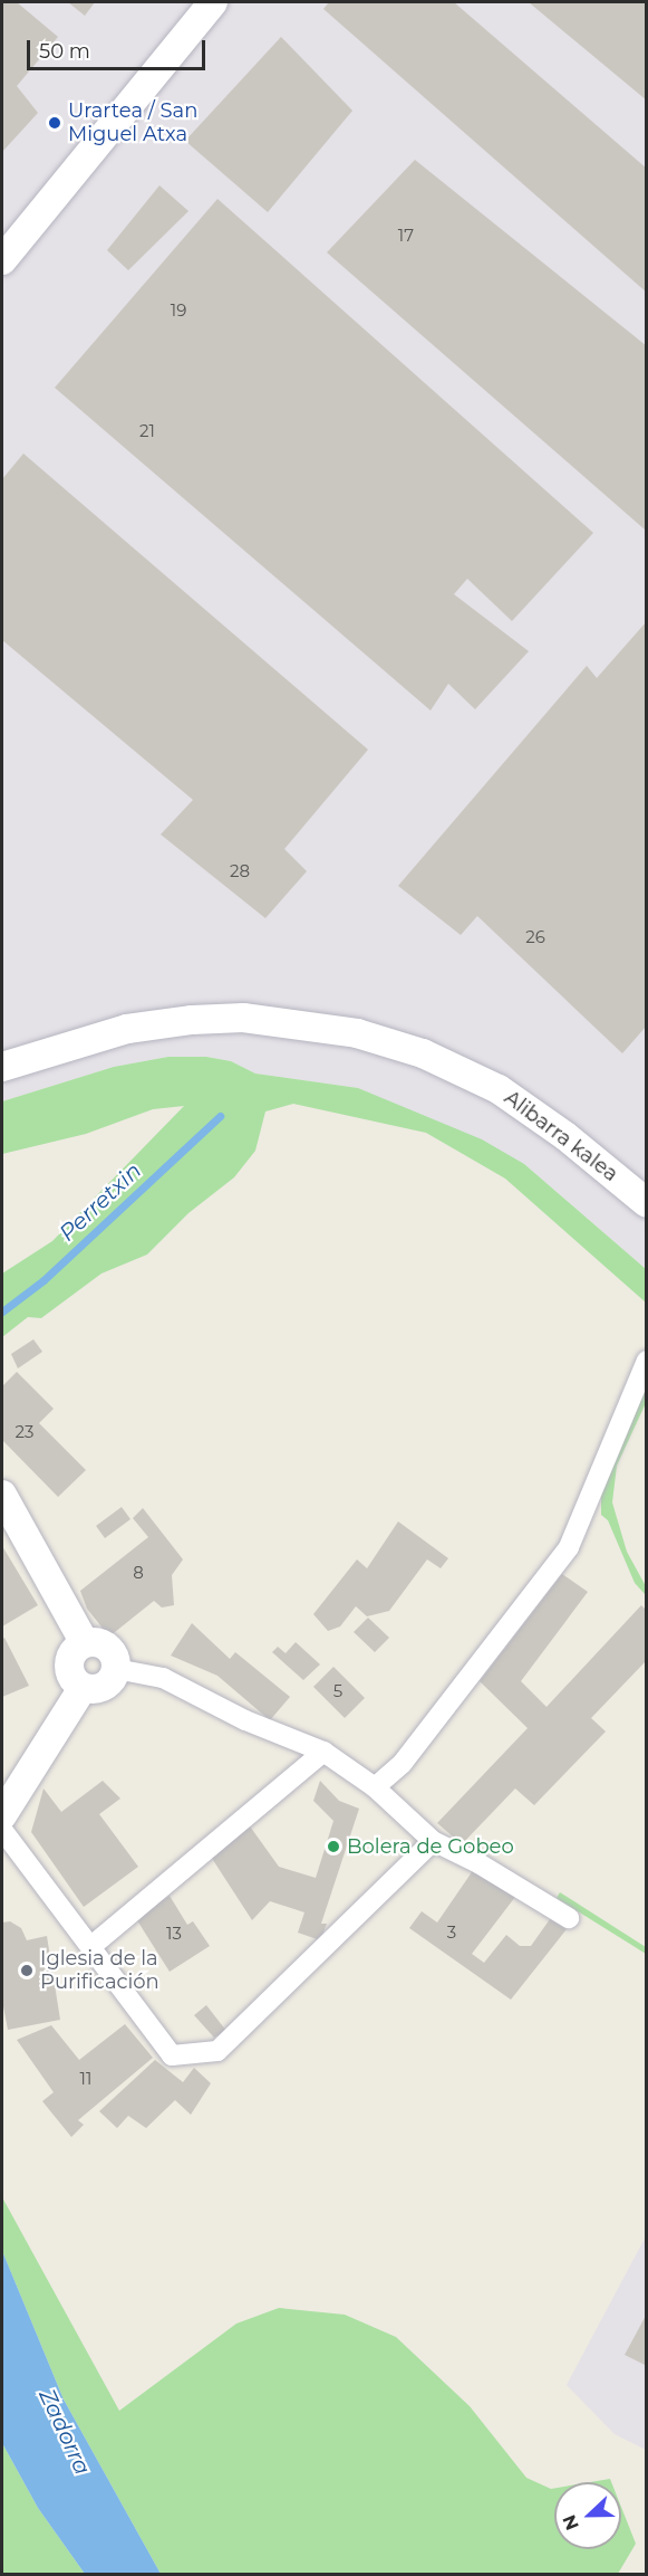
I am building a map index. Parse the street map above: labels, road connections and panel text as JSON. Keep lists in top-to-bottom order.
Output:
{
  "streets": {
    "street": ["Alibarra kalea"]
  },
  "water": ["Perretxin", "Zadorra"],
  "places": ["Urartea / San Miguel Atxa", "Bolera de Gobeo", "Iglesia de la Purificación"],
  "house_numbers": [
    "17",
    "19",
    "21",
    "28",
    "26",
    "23",
    "8",
    "5",
    "3",
    "13",
    "11"
  ],
  "scale_bar": "50 m",
  "north": "left"
}
